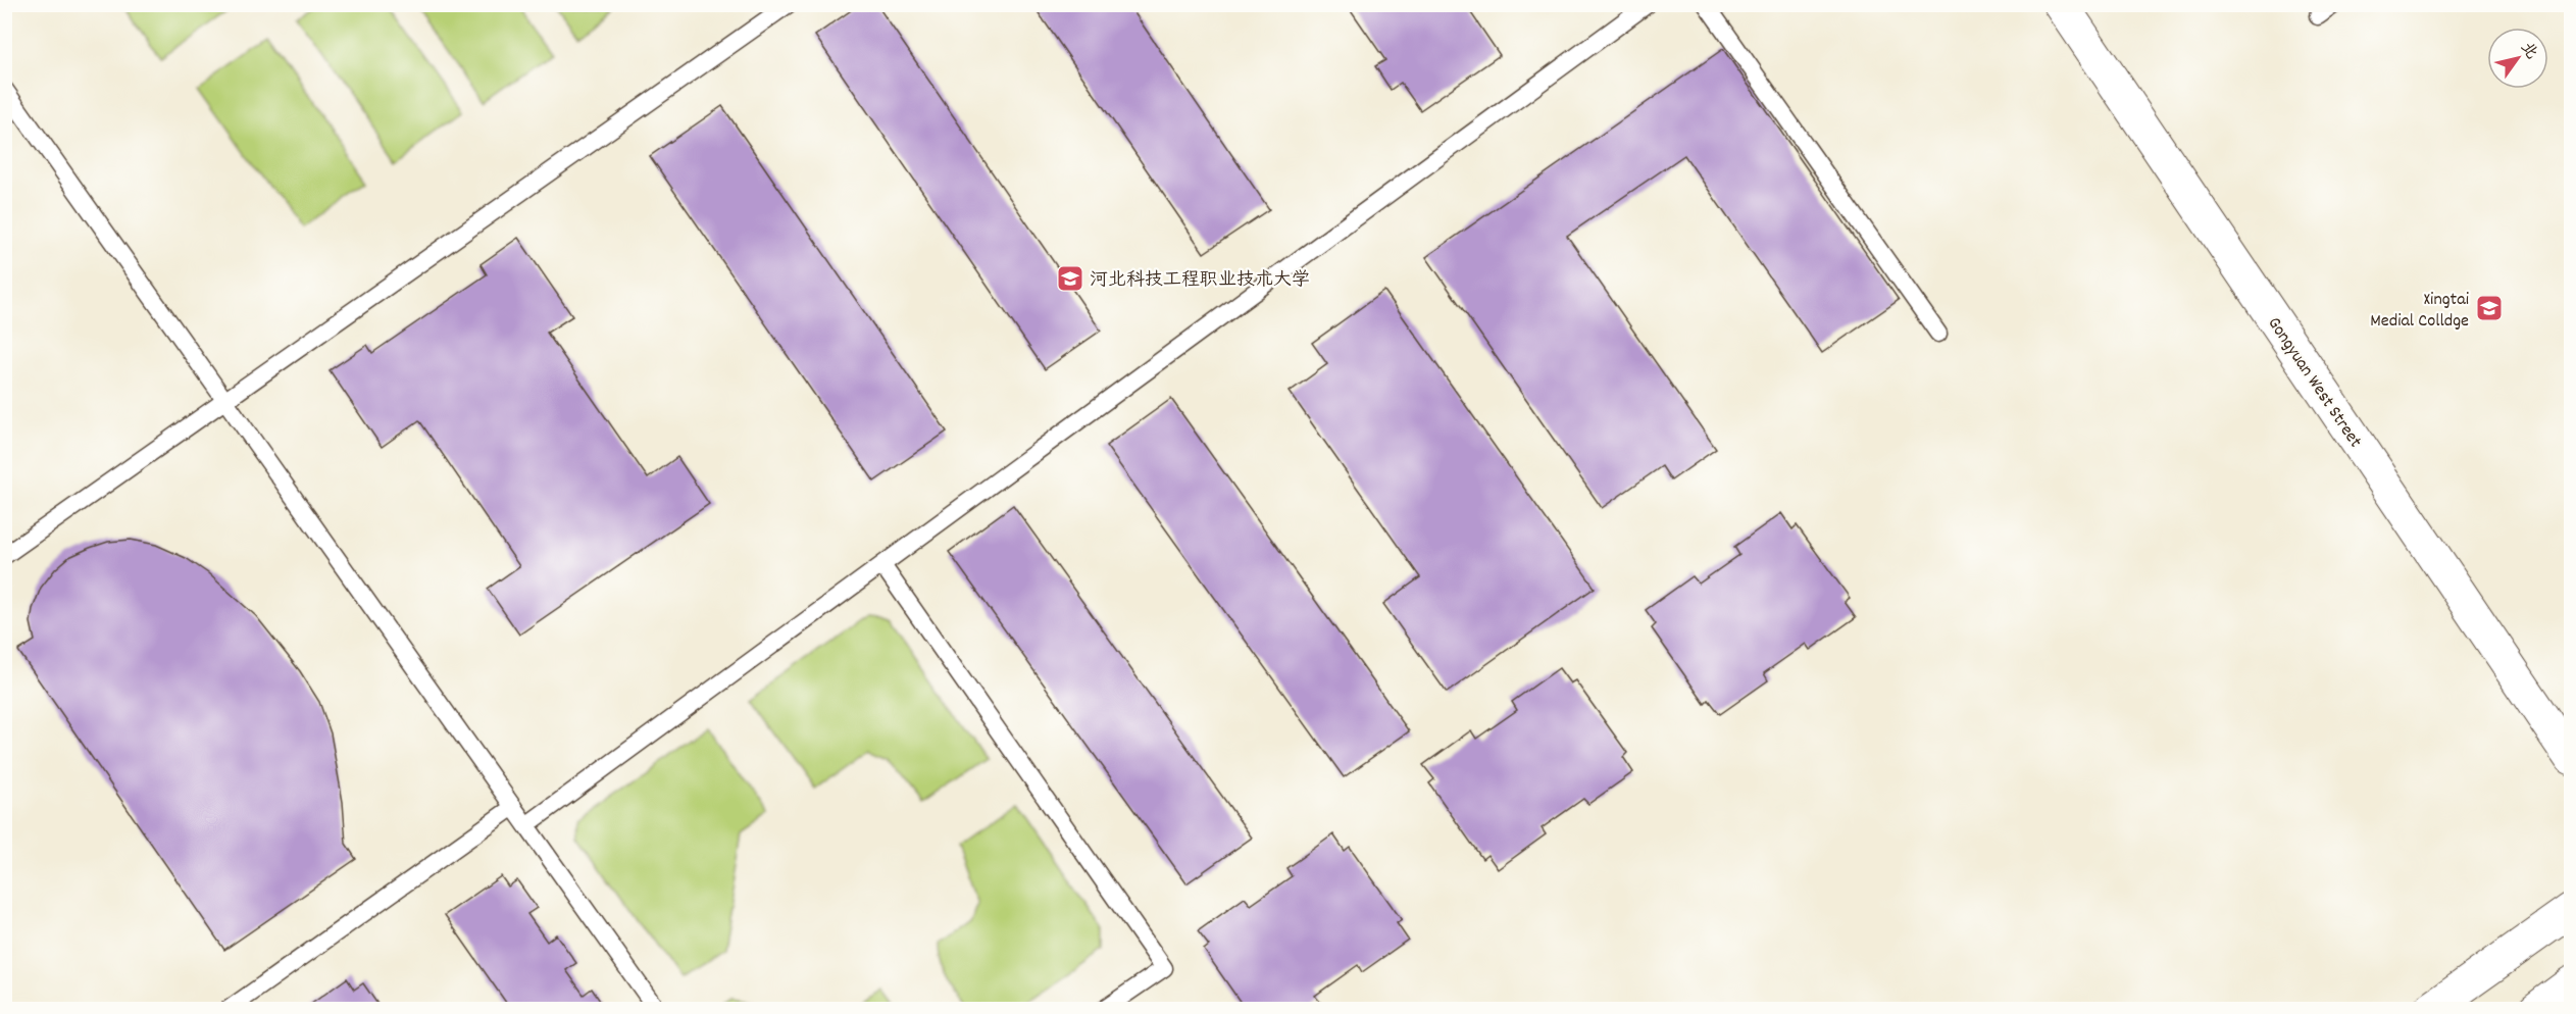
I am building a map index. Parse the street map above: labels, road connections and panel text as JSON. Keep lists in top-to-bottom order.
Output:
{
  "streets": {
    "street": ["Gongyuan West Street"]
  },
  "places": {
    "school or university": ["河北科技工程职业技术大学", "Xingtai Medial Colldge"]
  },
  "north": "top right"
}
